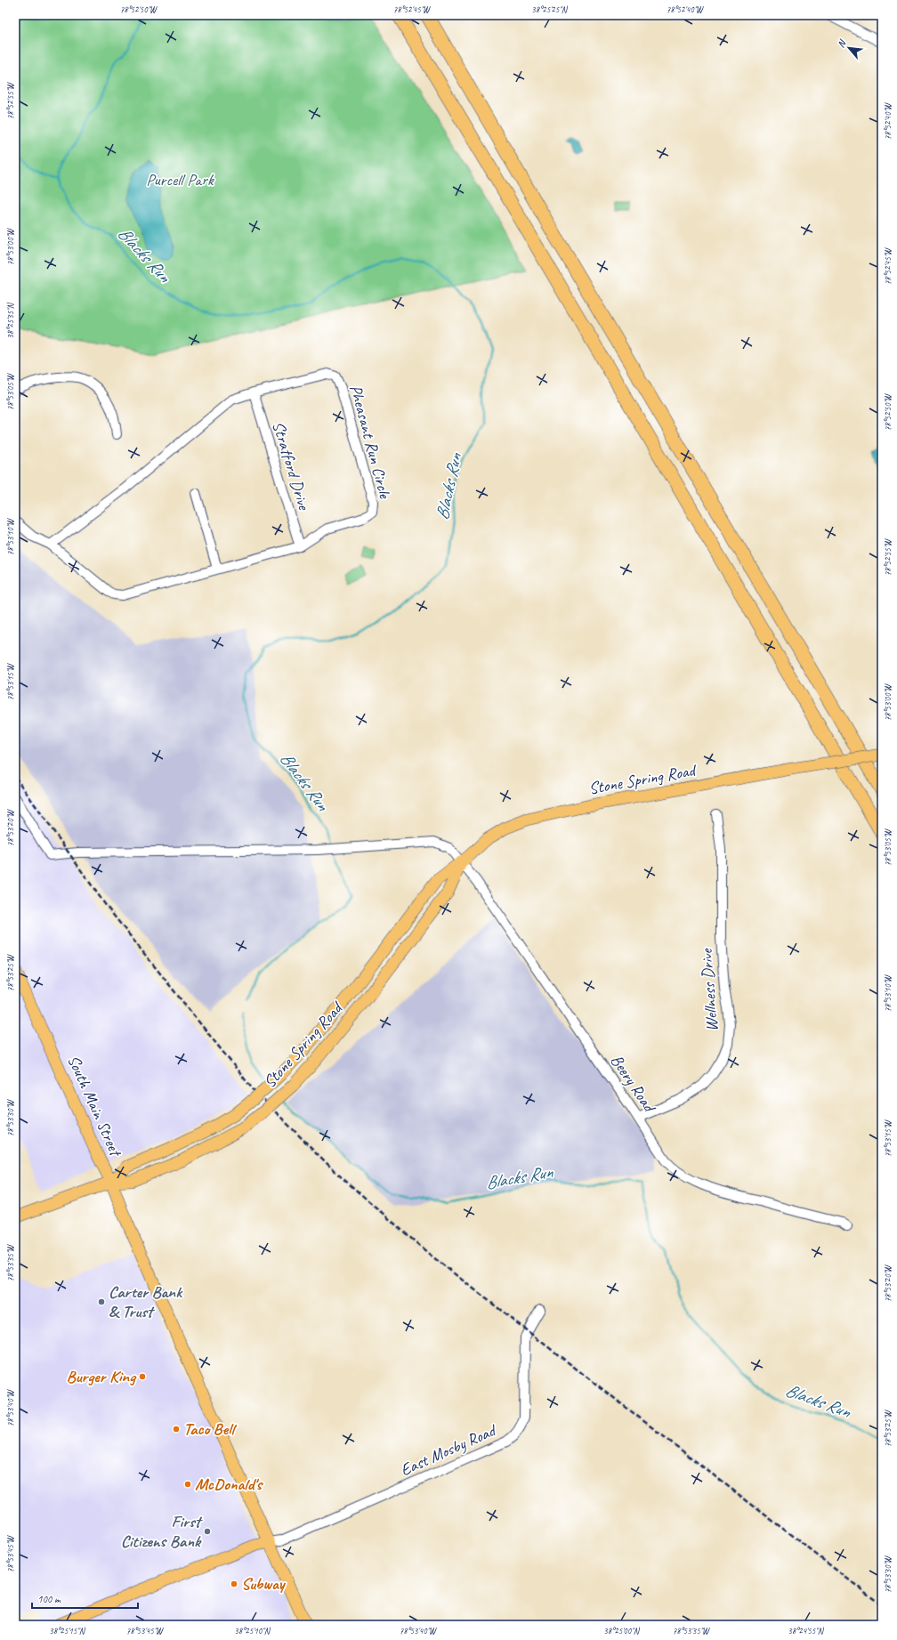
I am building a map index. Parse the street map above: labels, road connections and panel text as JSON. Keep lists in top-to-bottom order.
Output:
{
  "streets": {
    "main road": ["Stone Spring Road", "South Main Street"],
    "street": [
      "Pheasant Run Circle",
      "Stratford Drive",
      "Wellness Drive",
      "Beery Road",
      "East Mosby Road"
    ]
  },
  "crossings": [
    ["Pheasant Run Circle", "Stratford Drive"],
    ["Stone Spring Road", "Beery Road"],
    ["Stone Spring Road", "South Main Street"],
    ["Wellness Drive", "Beery Road"],
    ["South Main Street", "East Mosby Road"]
  ],
  "water": ["Blacks Run"],
  "parks": ["Purcell Park"],
  "places": [
    "Carter Bank & Trust",
    "Burger King",
    "Taco Bell",
    "McDonald's",
    "First Citizens Bank",
    "Subway"
  ],
  "scale_bar": "100 m",
  "north": "top left",
  "coordinates": [
    "78°52'50\"W",
    "78°52'45\"W",
    "38°25'25\"N",
    "78°52'40\"W",
    "78°52'55\"W",
    "78°53'00\"W",
    "38°25'35\"N",
    "78°53'05\"W",
    "78°53'10\"W",
    "78°53'15\"W",
    "78°53'20\"W",
    "78°53'25\"W",
    "78°53'30\"W",
    "78°53'35\"W",
    "78°53'40\"W",
    "78°53'45\"W",
    "38°25'15\"N",
    "38°25'10\"N",
    "38°25'00\"N",
    "38°24'55\"N"
  ]
}
